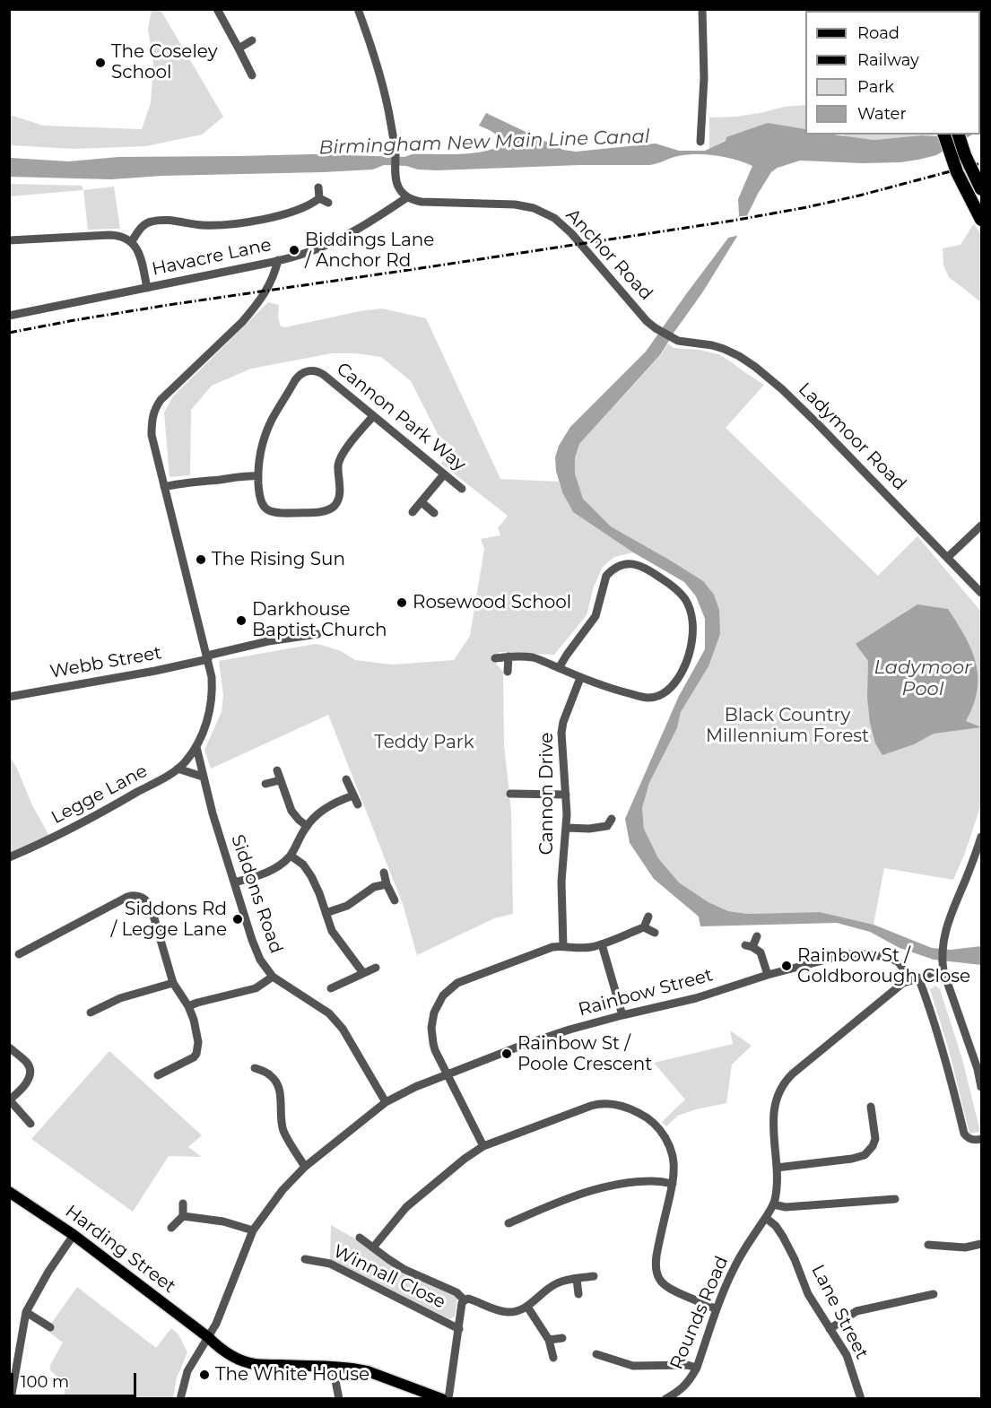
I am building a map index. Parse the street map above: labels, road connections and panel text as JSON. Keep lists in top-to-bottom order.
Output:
{
  "streets": {
    "main road": ["Harding Street"],
    "street": [
      "Anchor Road",
      "Havacre Lane",
      "Cannon Park Way",
      "Ladymoor Road",
      "Webb Street",
      "Cannon Drive",
      "Legge Lane",
      "Siddons Road",
      "Rainbow Street",
      "Winnall Close",
      "Lane Street",
      "Rounds Road"
    ]
  },
  "crossings": [
    ["Anchor Road", "Havacre Lane"],
    ["Anchor Road", "Ladymoor Road"],
    ["Legge Lane", "Siddons Road"],
    ["Siddons Road", "Rainbow Street"],
    ["Rainbow Street", "Harding Street"],
    ["Rainbow Street", "Rounds Road"],
    ["Lane Street", "Rounds Road"]
  ],
  "water": ["Birmingham New Main Line Canal", "Ladymoor Pool"],
  "parks": ["Black Country Millennium Forest", "Teddy Park"],
  "places": [
    "The Coseley School",
    "Biddings Lane / Anchor Rd",
    "The Rising Sun",
    "Rosewood School",
    "Darkhouse Baptist Church",
    "Siddons Rd / Legge Lane",
    "Rainbow St / Goldborough Close",
    "Rainbow St / Poole Crescent",
    "The White House"
  ],
  "legend": [
    "Road",
    "Railway",
    "Park",
    "Water"
  ],
  "scale_bar": "100 m"
}
